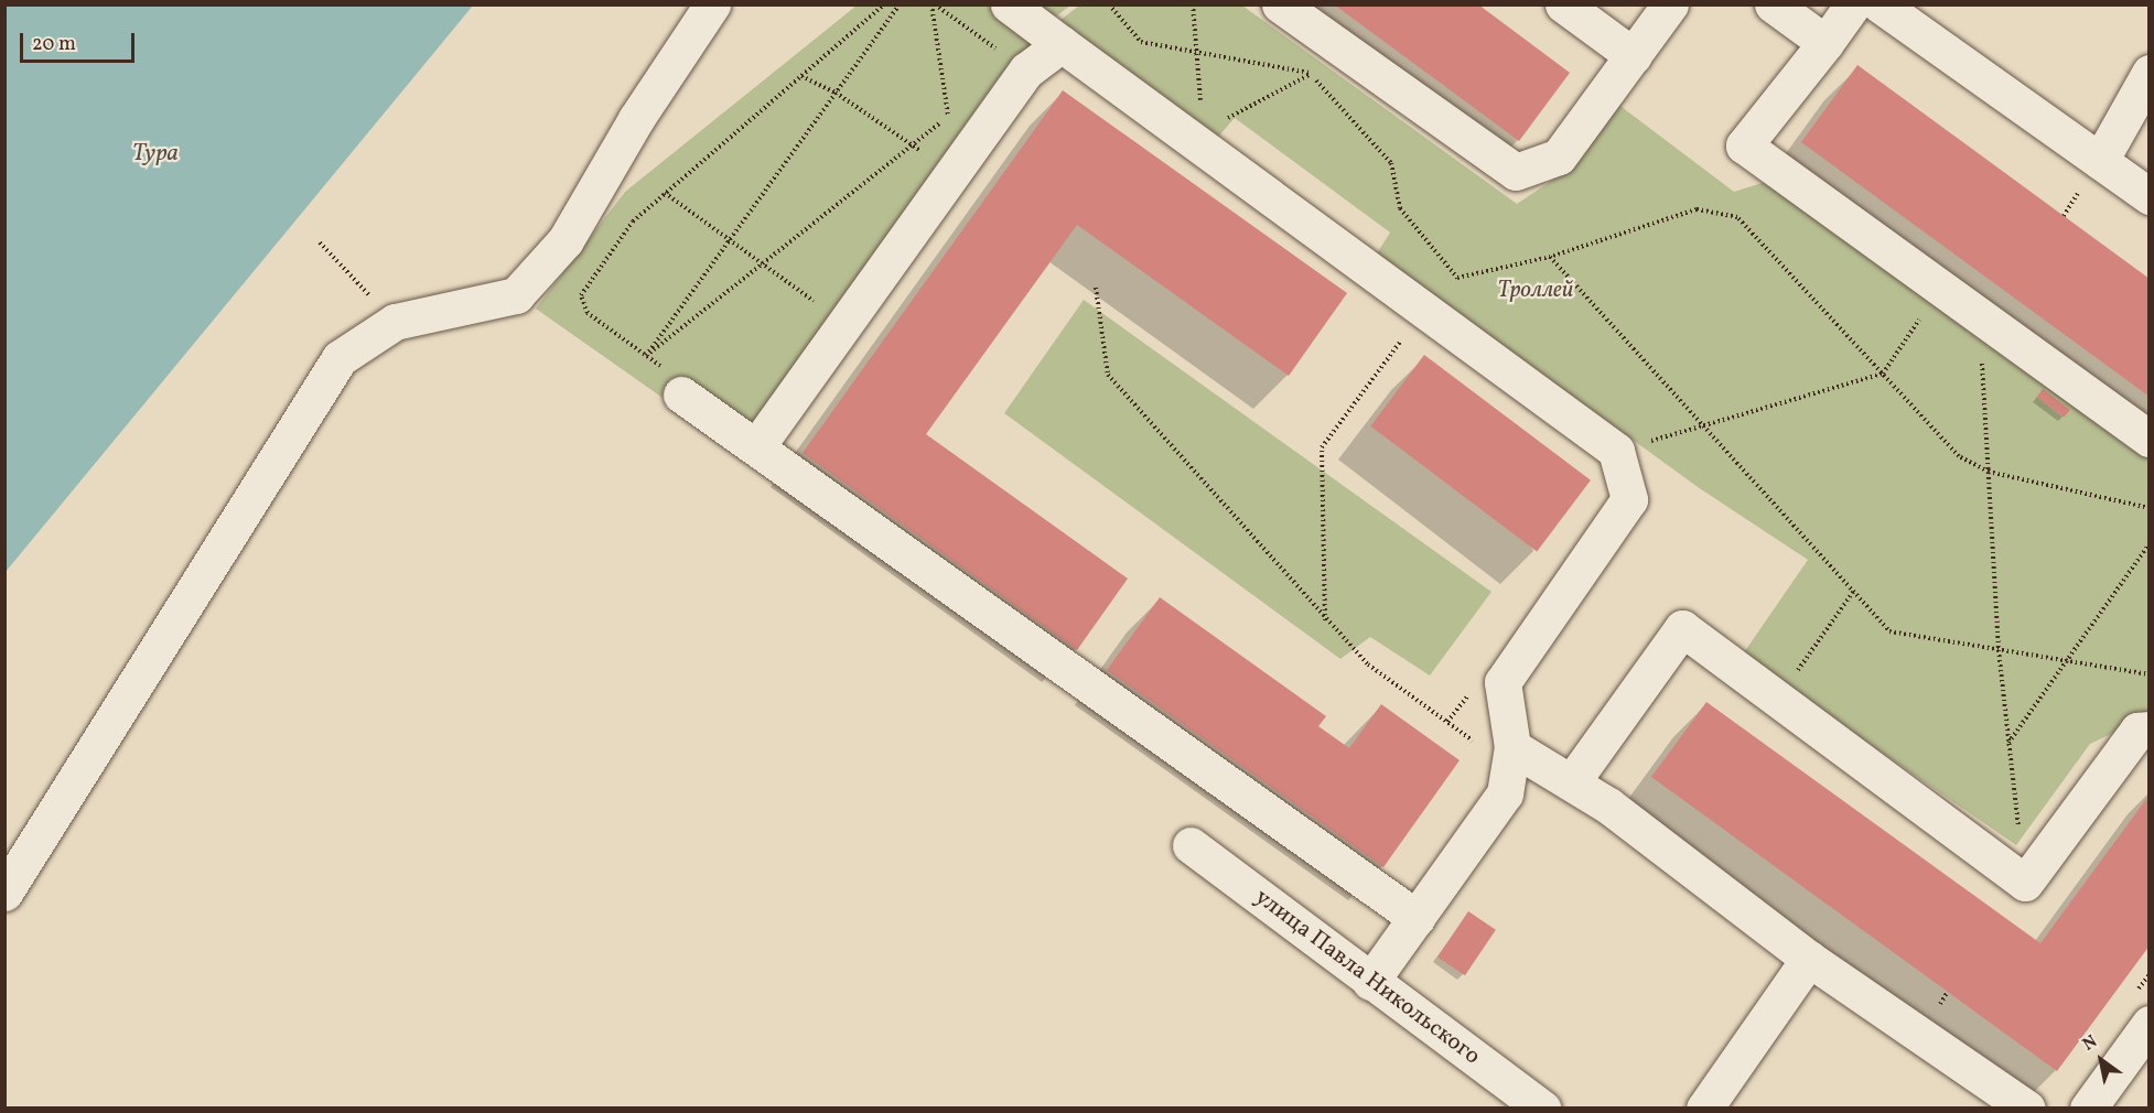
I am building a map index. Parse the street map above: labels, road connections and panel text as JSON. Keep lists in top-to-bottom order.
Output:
{
  "streets": {
    "street": ["улица Павла Никольского"]
  },
  "water": ["Тура"],
  "parks": ["Троллей"],
  "scale_bar": "20 m",
  "north": "top left"
}
